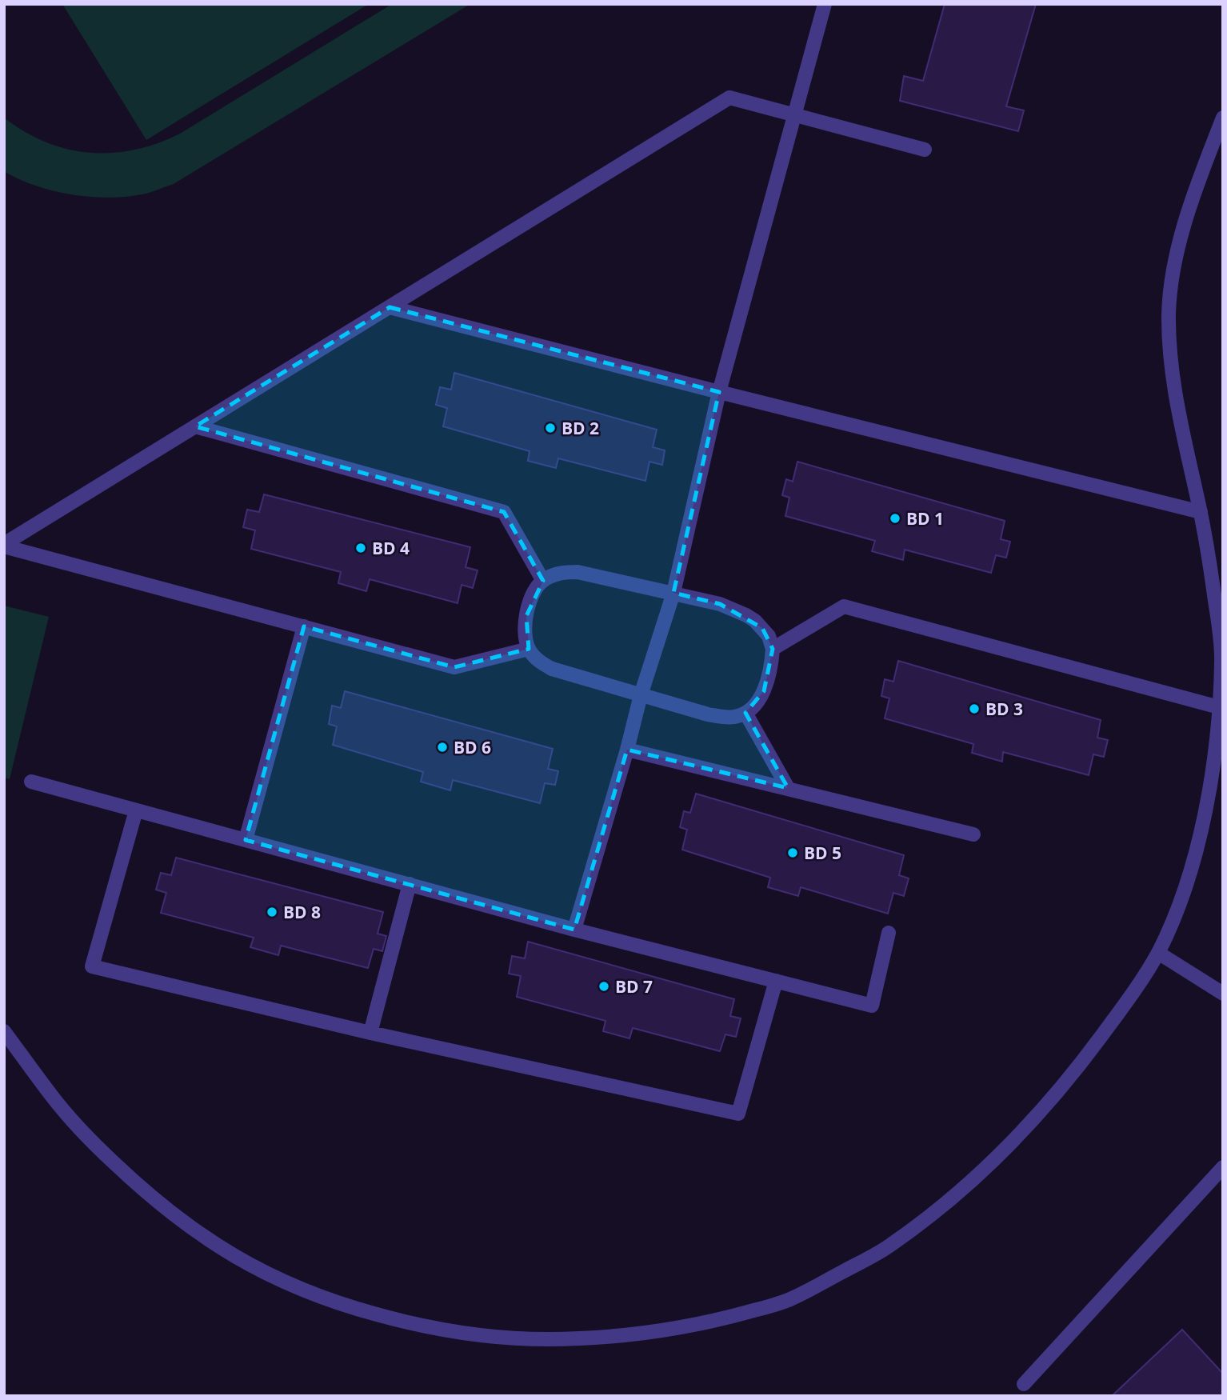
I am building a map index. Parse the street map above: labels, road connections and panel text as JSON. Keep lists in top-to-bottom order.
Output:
{
  "places": [
    "BD 2",
    "BD 1",
    "BD 4",
    "BD 3",
    "BD 6",
    "BD 5",
    "BD 8",
    "BD 7"
  ]
}
